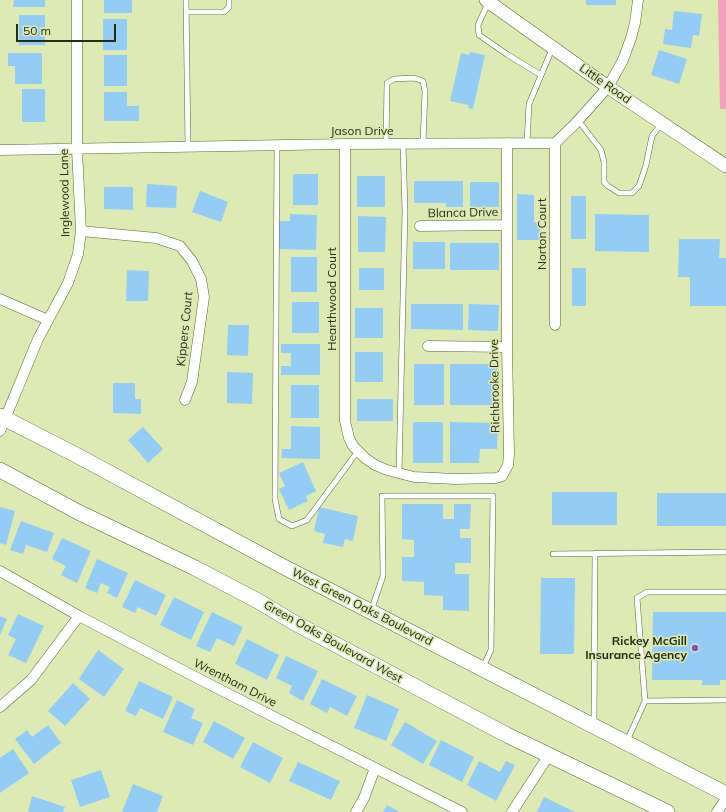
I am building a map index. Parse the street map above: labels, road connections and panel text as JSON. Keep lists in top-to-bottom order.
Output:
{
  "streets": {
    "main road": ["West Green Oaks Boulevard", "Green Oaks Boulevard West"],
    "street": [
      "Little Road",
      "Jason Drive",
      "Inglewood Lane",
      "Blanca Drive",
      "Norton Court",
      "Hearthwood Court",
      "Kippers Court",
      "Richbrooke Drive",
      "Wrentham Drive"
    ]
  },
  "crossings": [
    ["Jason Drive", "Inglewood Lane"],
    ["Jason Drive", "Norton Court"],
    ["Jason Drive", "Hearthwood Court"],
    ["Jason Drive", "Richbrooke Drive"],
    ["Inglewood Lane", "Kippers Court"],
    ["Inglewood Lane", "West Green Oaks Boulevard"],
    ["Blanca Drive", "Richbrooke Drive"],
    ["Hearthwood Court", "Richbrooke Drive"]
  ],
  "places": ["Rickey McGill Insurance Agency"],
  "scale_bar": "50 m"
}
